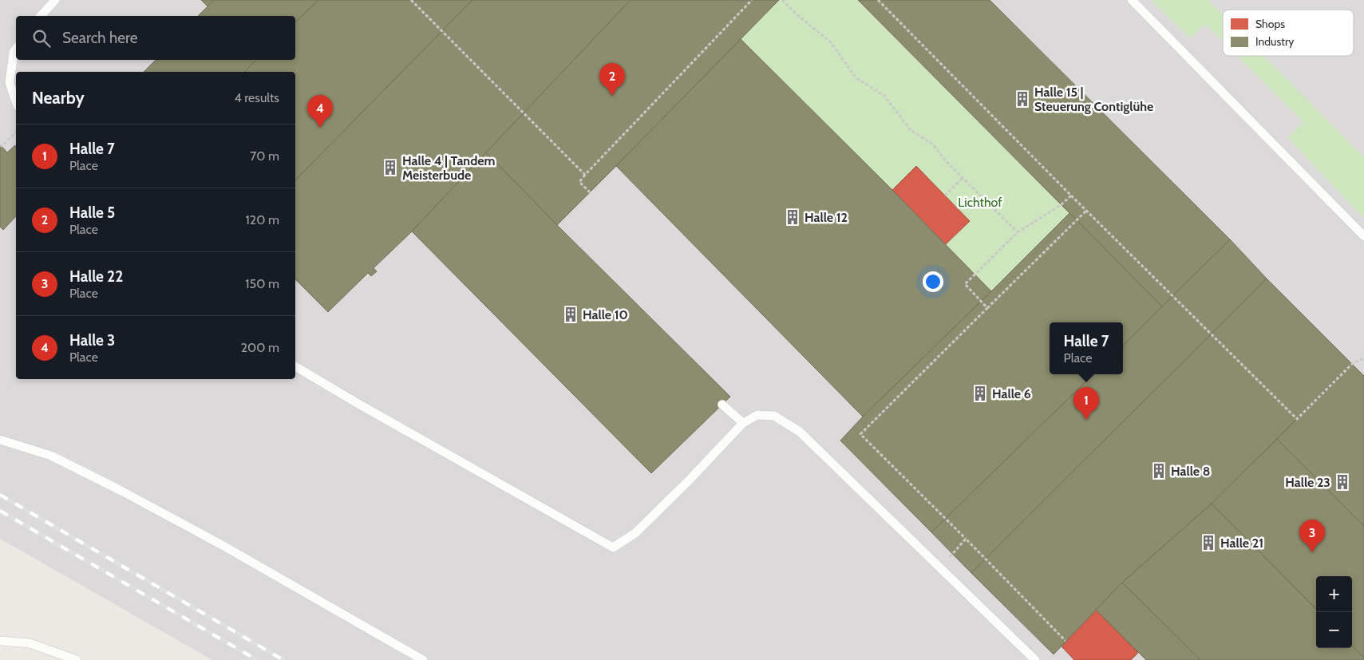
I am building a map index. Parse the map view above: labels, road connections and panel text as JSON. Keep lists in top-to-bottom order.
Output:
{
  "parks": ["Lichthof"],
  "places": {
    "building": [
      "Halle 15 | Steuerung Contiglühe",
      "Halle 4 | Tandem Meisterbude",
      "Halle 12",
      "Halle 10",
      "Halle 6",
      "Halle 8",
      "Halle 23",
      "Halle 21"
    ]
  },
  "legend": ["Shops", "Industry"],
  "page": {
    "search": "Search here",
    "pins": [
      "2",
      "4",
      "1",
      "3"
    ],
    "heading": ["Nearby", "4 results"],
    "list": [
      {
        "mark": "1",
        "name": "Halle 7",
        "note": "Place",
        "value": "70 m"
      },
      {
        "mark": "2",
        "name": "Halle 5",
        "note": "Place",
        "value": "120 m"
      },
      {
        "mark": "3",
        "name": "Halle 22",
        "note": "Place",
        "value": "150 m"
      },
      {
        "mark": "4",
        "name": "Halle 3",
        "note": "Place",
        "value": "200 m"
      }
    ],
    "popup": ["Halle 7", "Place"],
    "map_buttons": ["+", "−"]
  }
}
